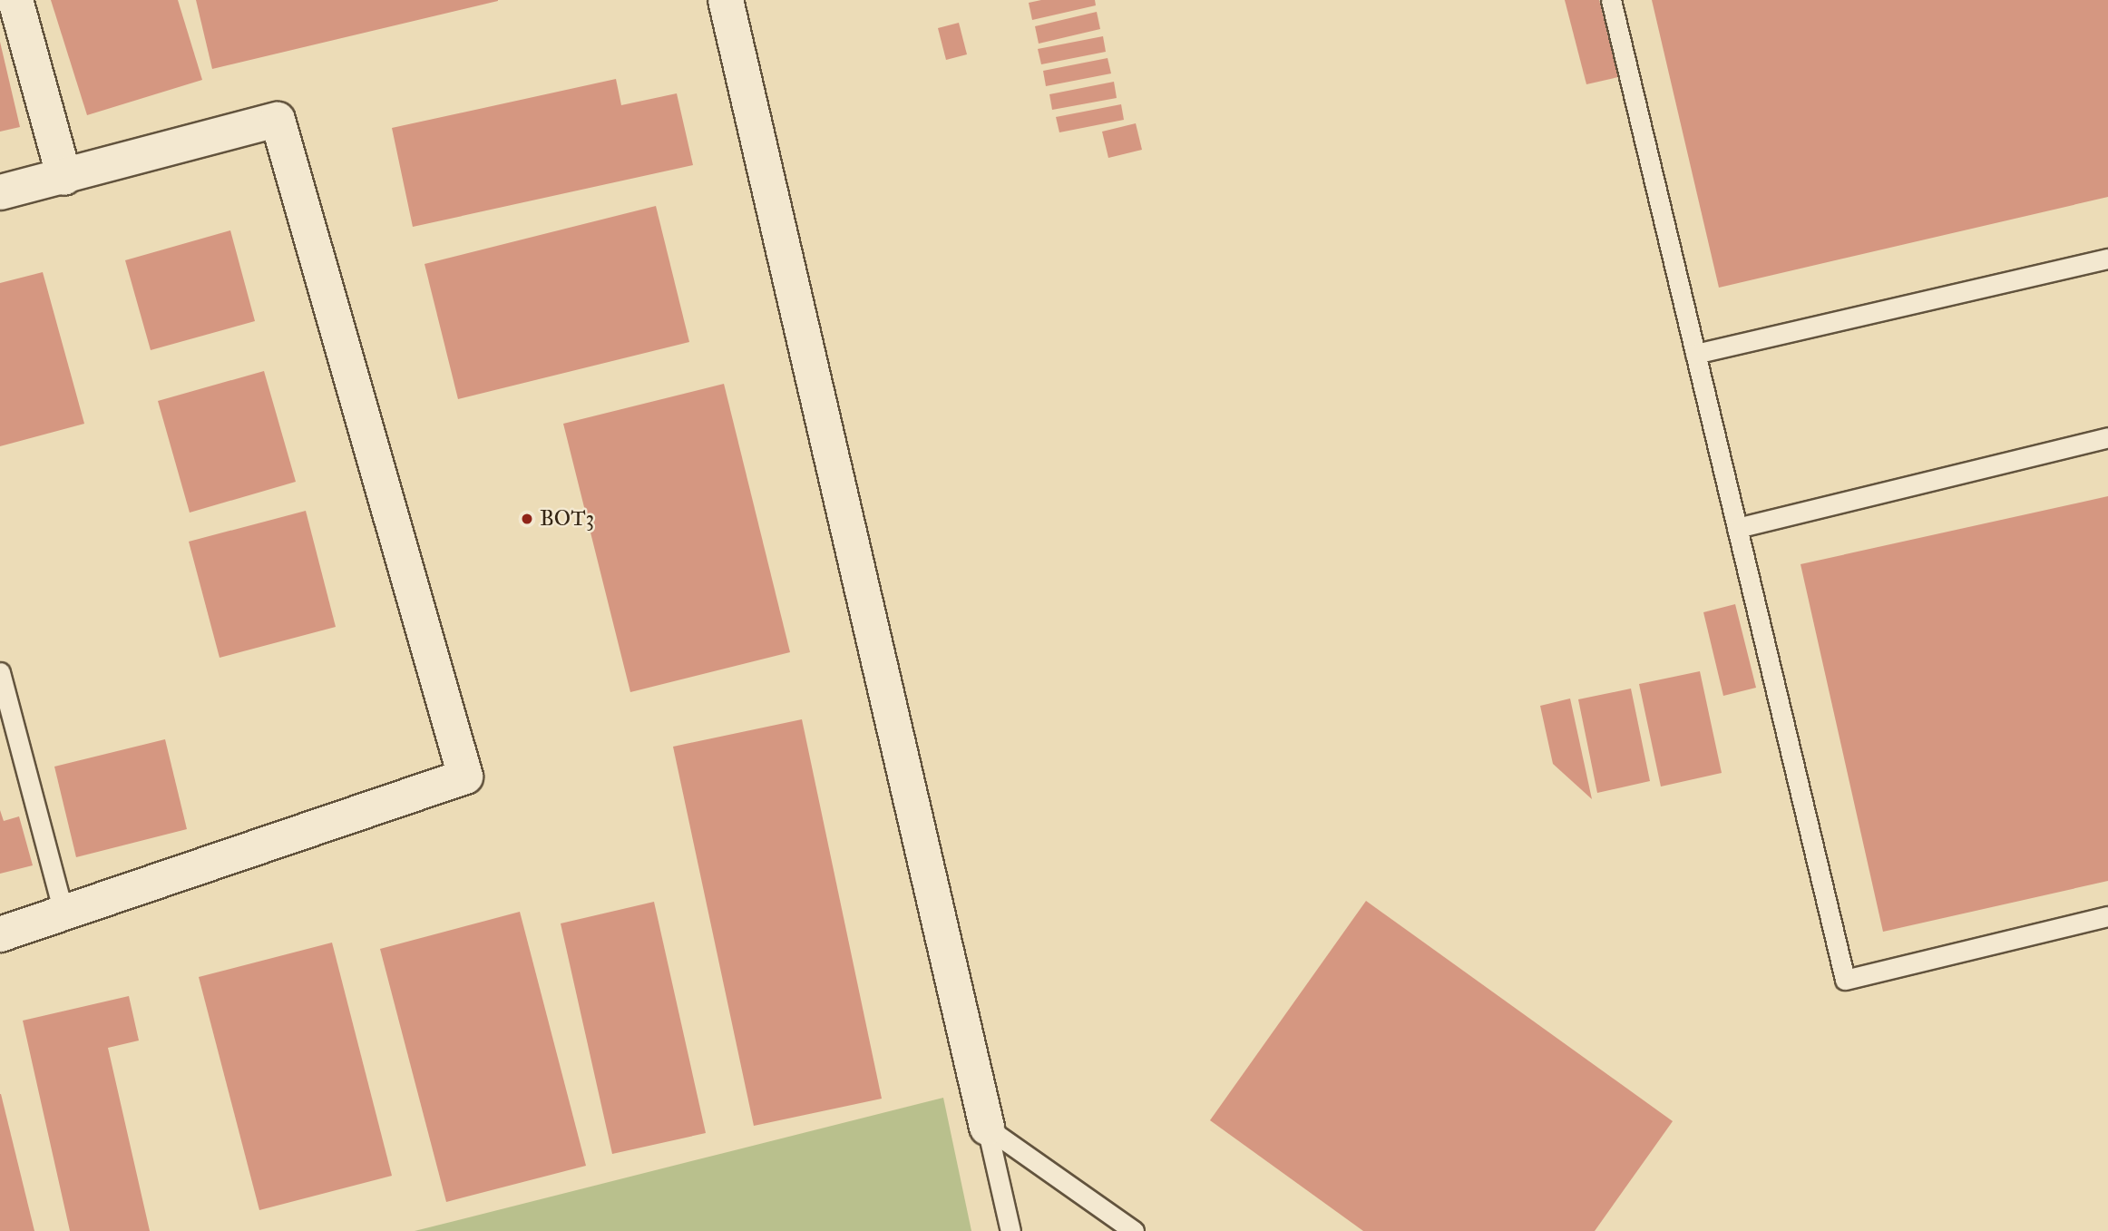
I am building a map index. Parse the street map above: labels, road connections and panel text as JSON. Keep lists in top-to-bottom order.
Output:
{
  "places": ["BOT3"]
}
